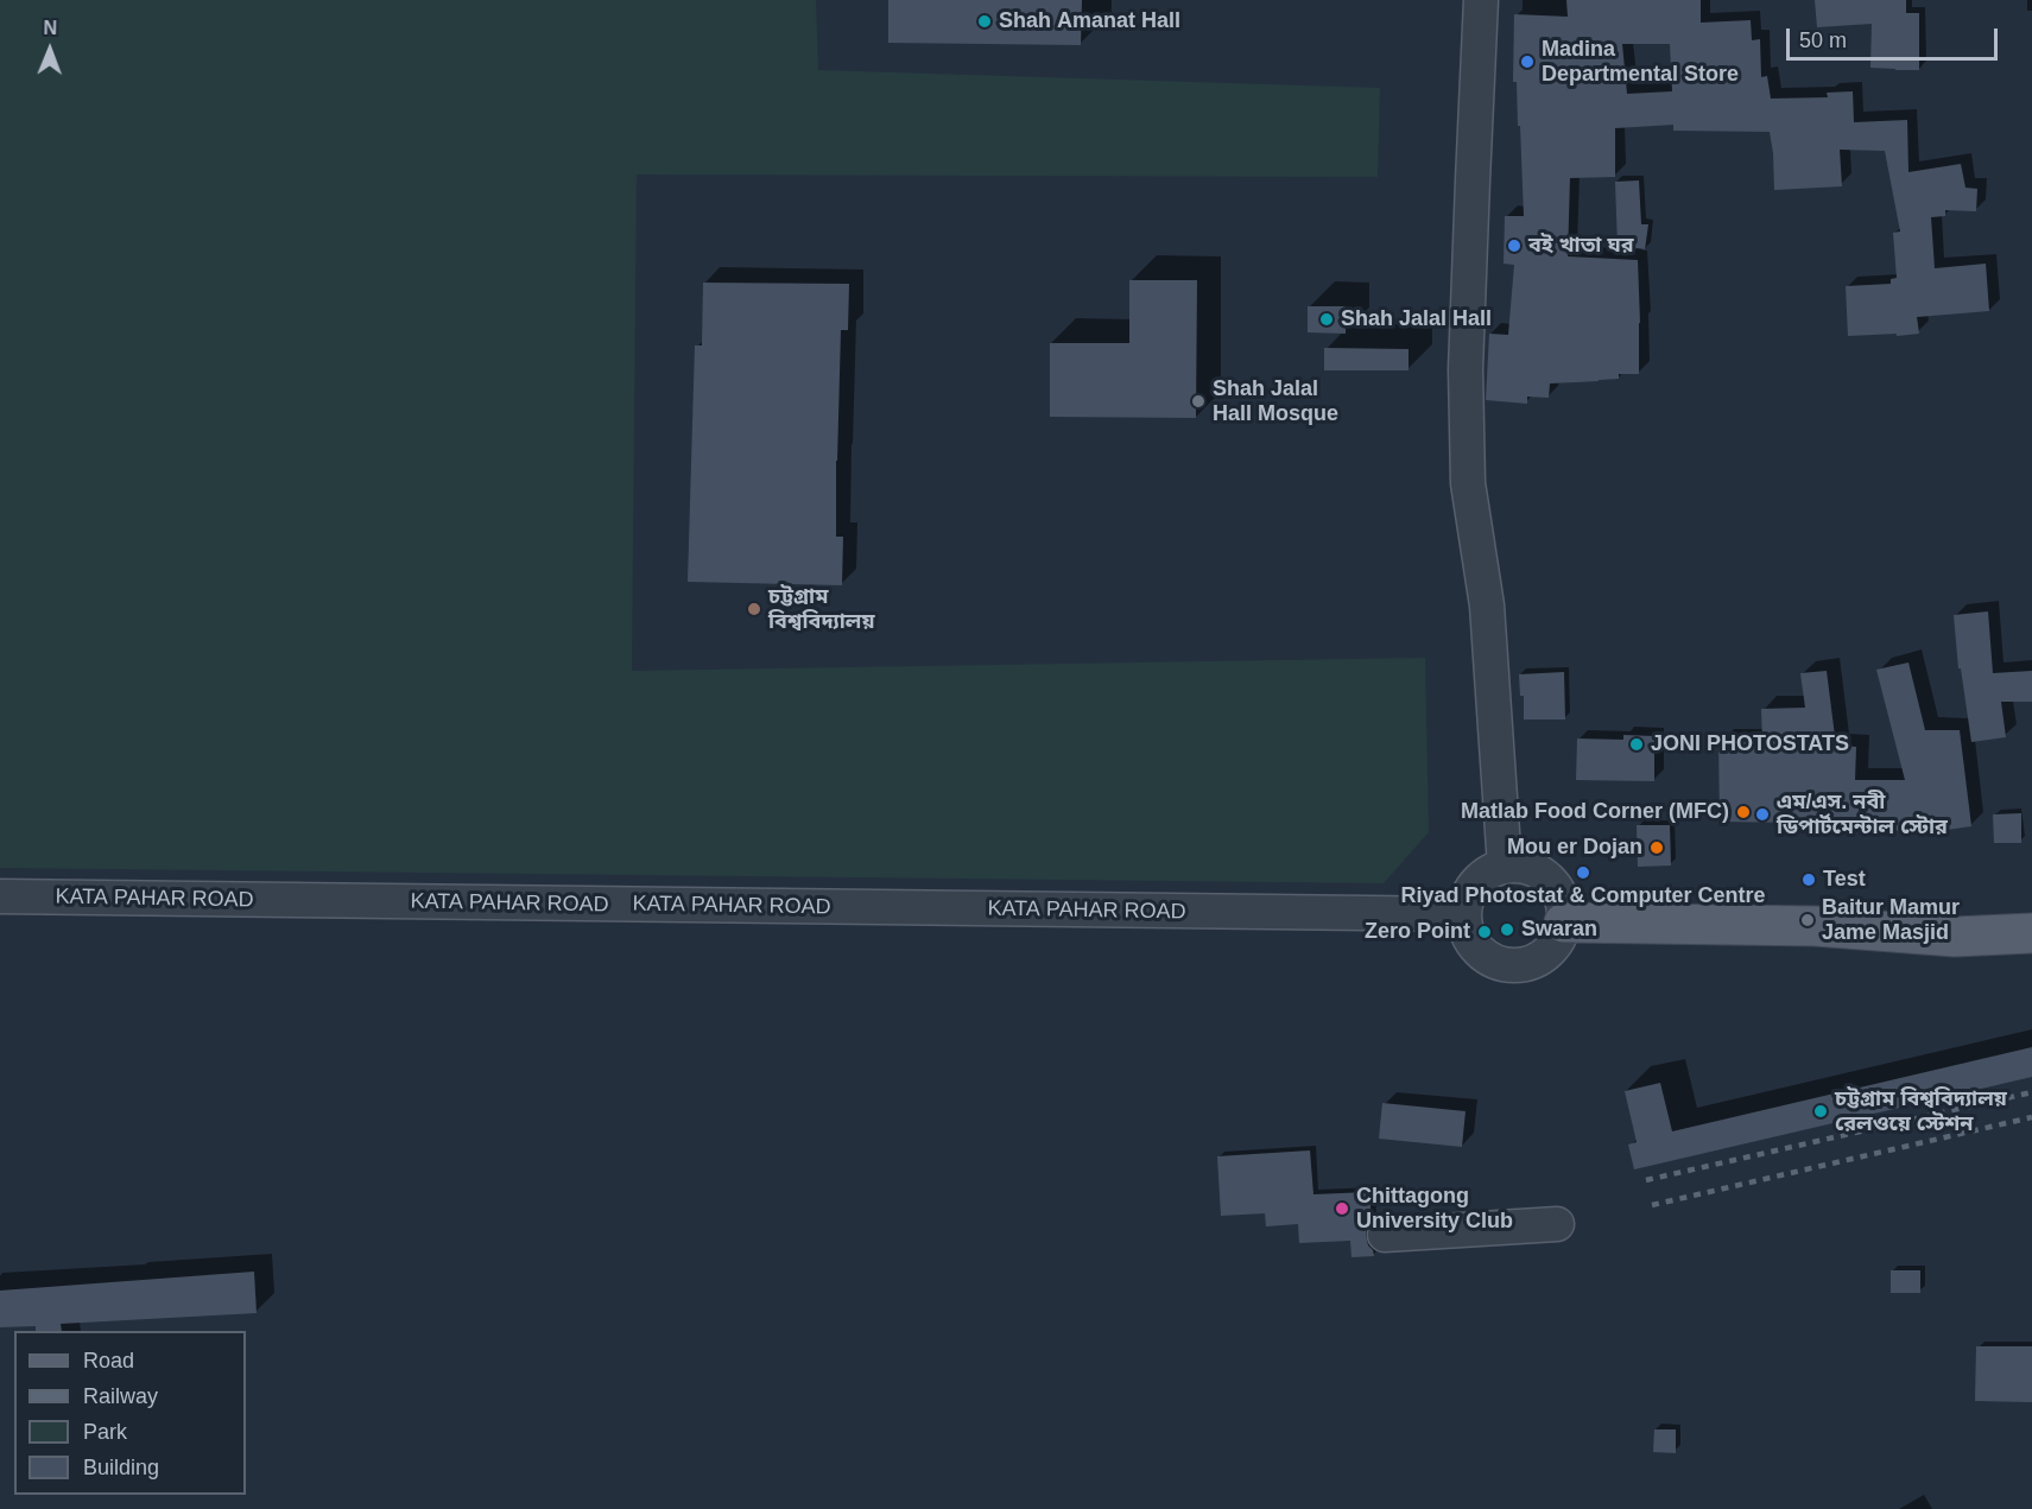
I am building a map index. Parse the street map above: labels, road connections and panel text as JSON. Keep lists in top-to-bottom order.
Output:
{
  "streets": {
    "street": ["KATA PAHAR ROAD"]
  },
  "places": [
    "Shah Amanat Hall",
    "Madina Departmental Store",
    "বই খাতা ঘর",
    "Shah Jalal Hall",
    "Shah Jalal Hall Mosque",
    "চট্টগ্রাম বিশ্ববিদ্যালয়",
    "JONI PHOTOSTATS",
    "Matlab Food Corner (MFC)",
    "এম/এস. নবী ডিপার্টমেন্টাল স্টোর",
    "Mou er Dojan",
    "Riyad Photostat & Computer Centre",
    "Test",
    "Baitur Mamur Jame Masjid",
    "Swaran",
    "Zero Point",
    "চট্টগ্রাম বিশ্ববিদ্যালয় রেলওয়ে স্টেশন",
    "Chittagong University Club"
  ],
  "legend": [
    "Road",
    "Railway",
    "Park",
    "Building"
  ],
  "scale_bar": "50 m",
  "north": "top"
}
